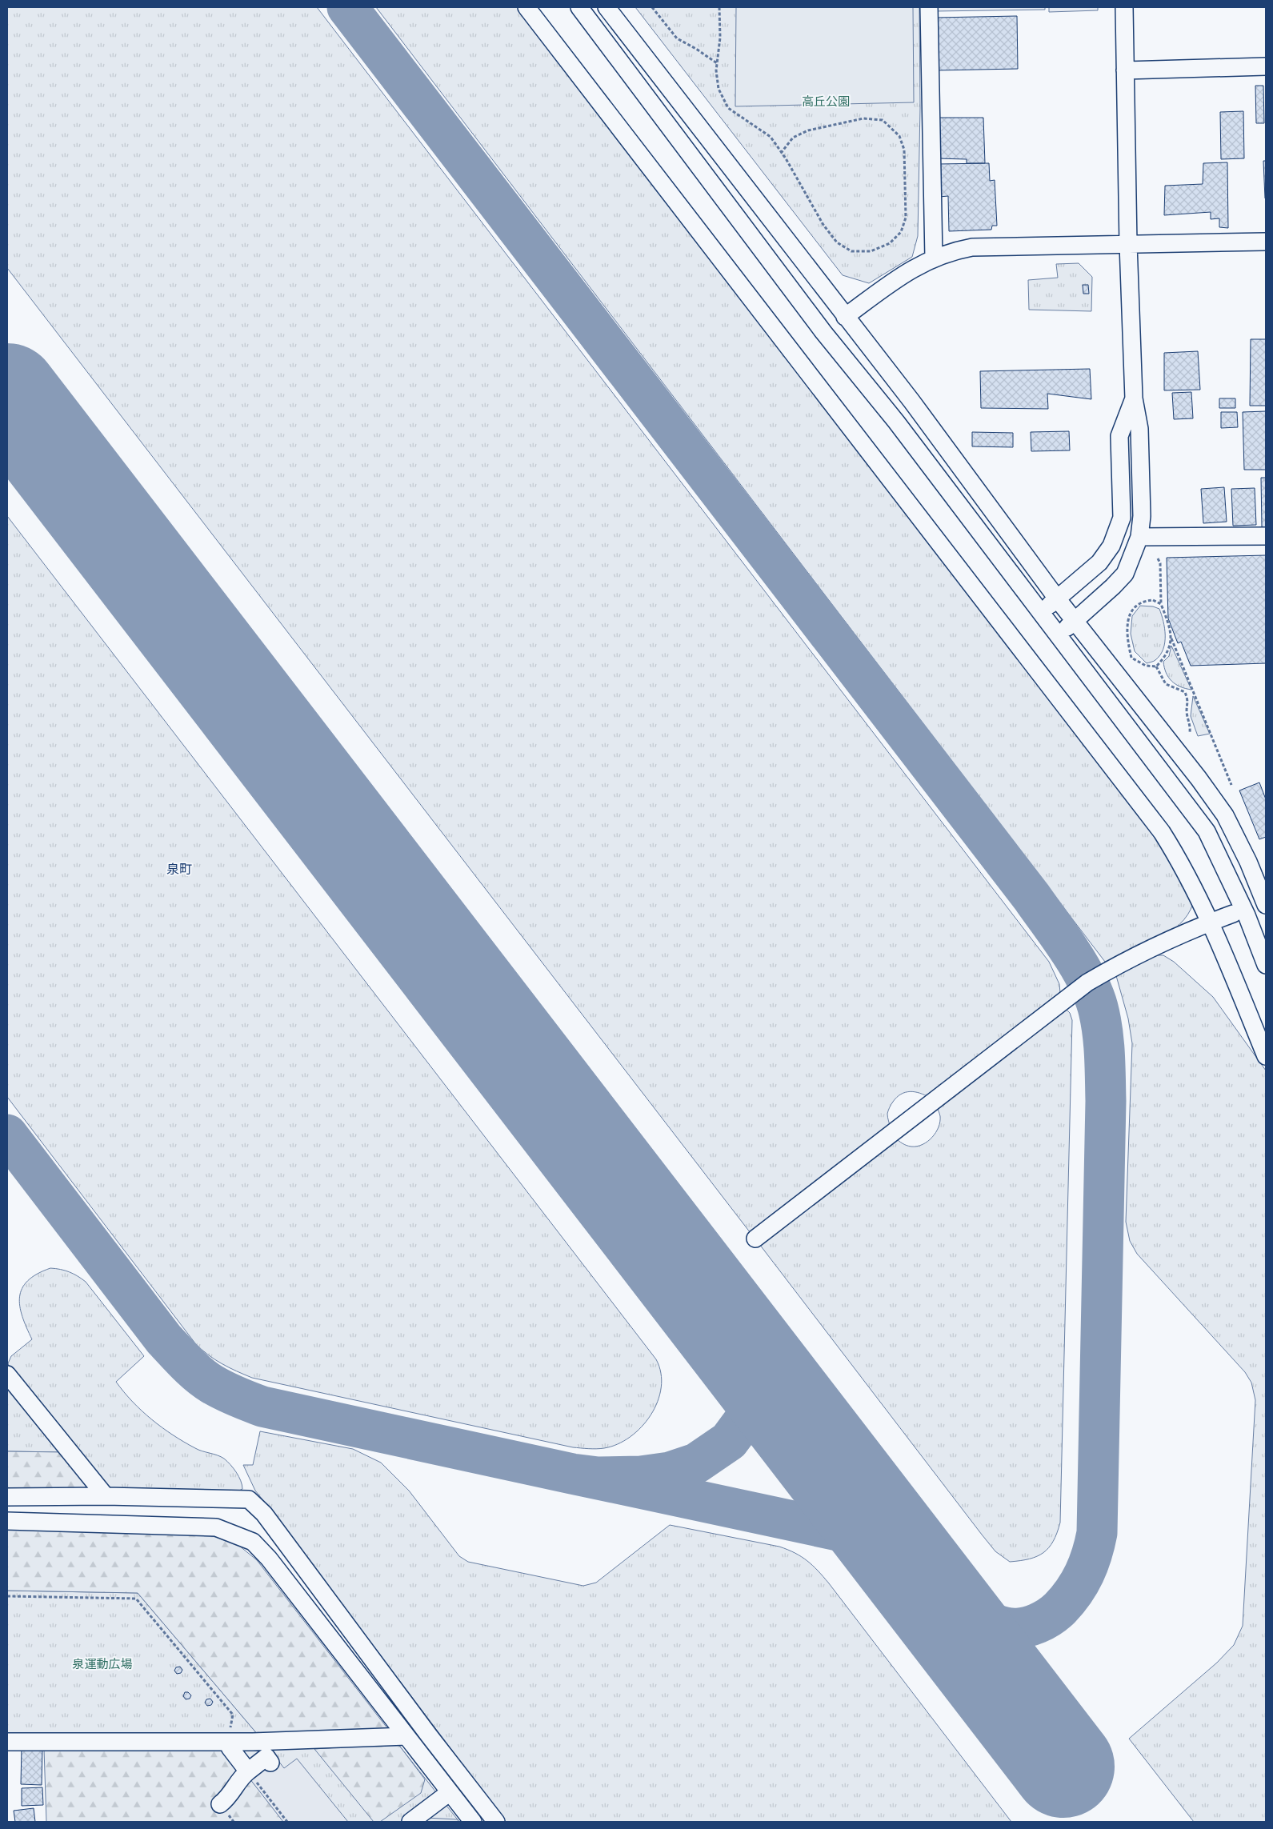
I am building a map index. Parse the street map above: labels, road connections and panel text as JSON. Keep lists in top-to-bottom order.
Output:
{
  "districts": ["泉町"],
  "parks": ["高丘公園", "泉運動広場"]
}
